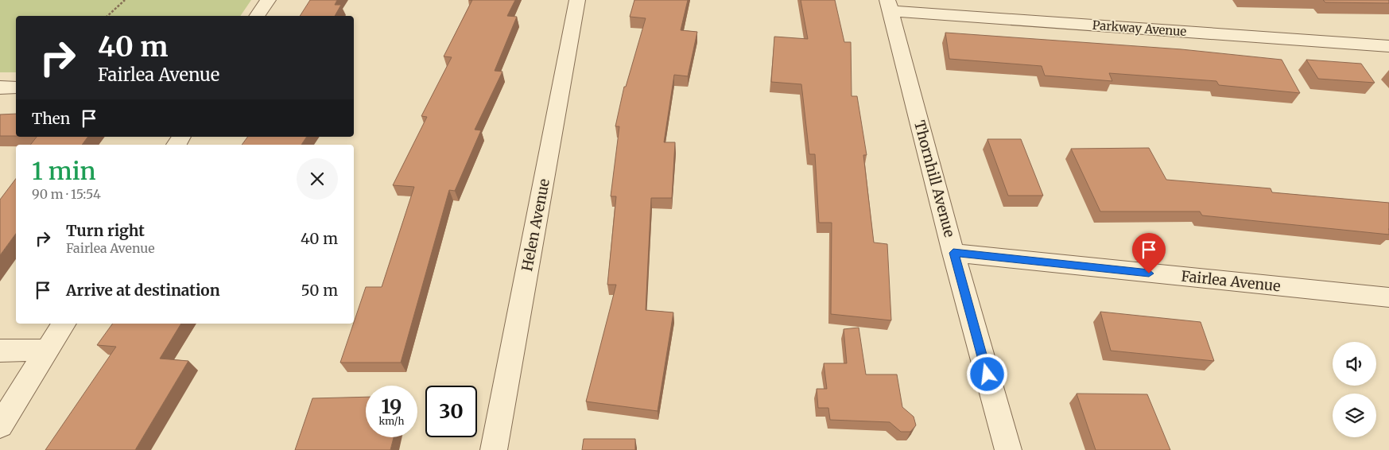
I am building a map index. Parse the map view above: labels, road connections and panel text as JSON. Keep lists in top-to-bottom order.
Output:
{
  "streets": {
    "street": [
      "Parkway Avenue",
      "Thornhill Avenue",
      "Helen Avenue",
      "Fairlea Avenue"
    ]
  },
  "crossings": [
    ["Parkway Avenue", "Thornhill Avenue"],
    ["Thornhill Avenue", "Fairlea Avenue"]
  ],
  "page": {
    "turn": ["40 m", "Fairlea Avenue"],
    "then": "Then",
    "heading": ["1 min", "90 m · 15:54"],
    "list": [
      {
        "name": "Turn right",
        "note": "Fairlea Avenue",
        "value": "40 m"
      },
      {
        "name": "Arrive at destination",
        "value": "50 m"
      }
    ],
    "speed": "19 km/h",
    "limit": "30"
  }
}
